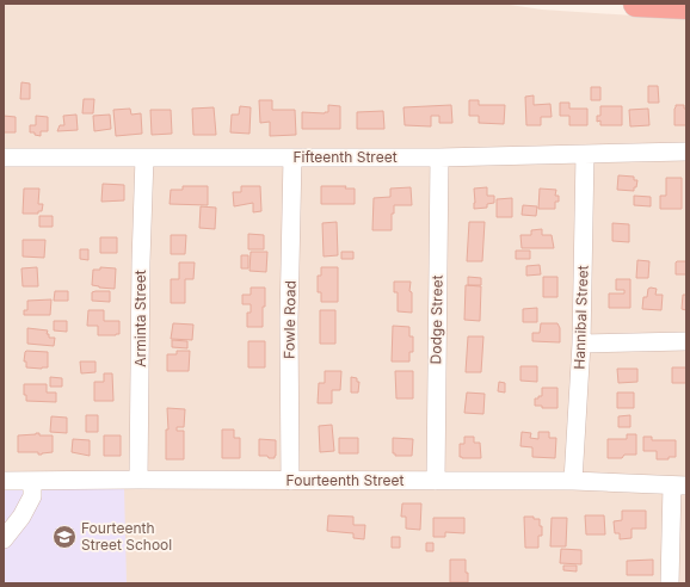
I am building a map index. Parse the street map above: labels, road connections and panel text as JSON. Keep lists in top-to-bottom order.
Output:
{
  "streets": {
    "street": [
      "Fifteenth Street",
      "Hannibal Street",
      "Arminta Street",
      "Fowle Road",
      "Dodge Street",
      "Fourteenth Street"
    ]
  },
  "crossings": [
    ["Fifteenth Street", "Hannibal Street"],
    ["Fifteenth Street", "Arminta Street"],
    ["Fifteenth Street", "Fowle Road"],
    ["Fifteenth Street", "Dodge Street"],
    ["Hannibal Street", "Fourteenth Street"],
    ["Arminta Street", "Fourteenth Street"],
    ["Fowle Road", "Fourteenth Street"],
    ["Dodge Street", "Fourteenth Street"]
  ],
  "places": {
    "school or university": ["Fourteenth Street School"]
  }
}
